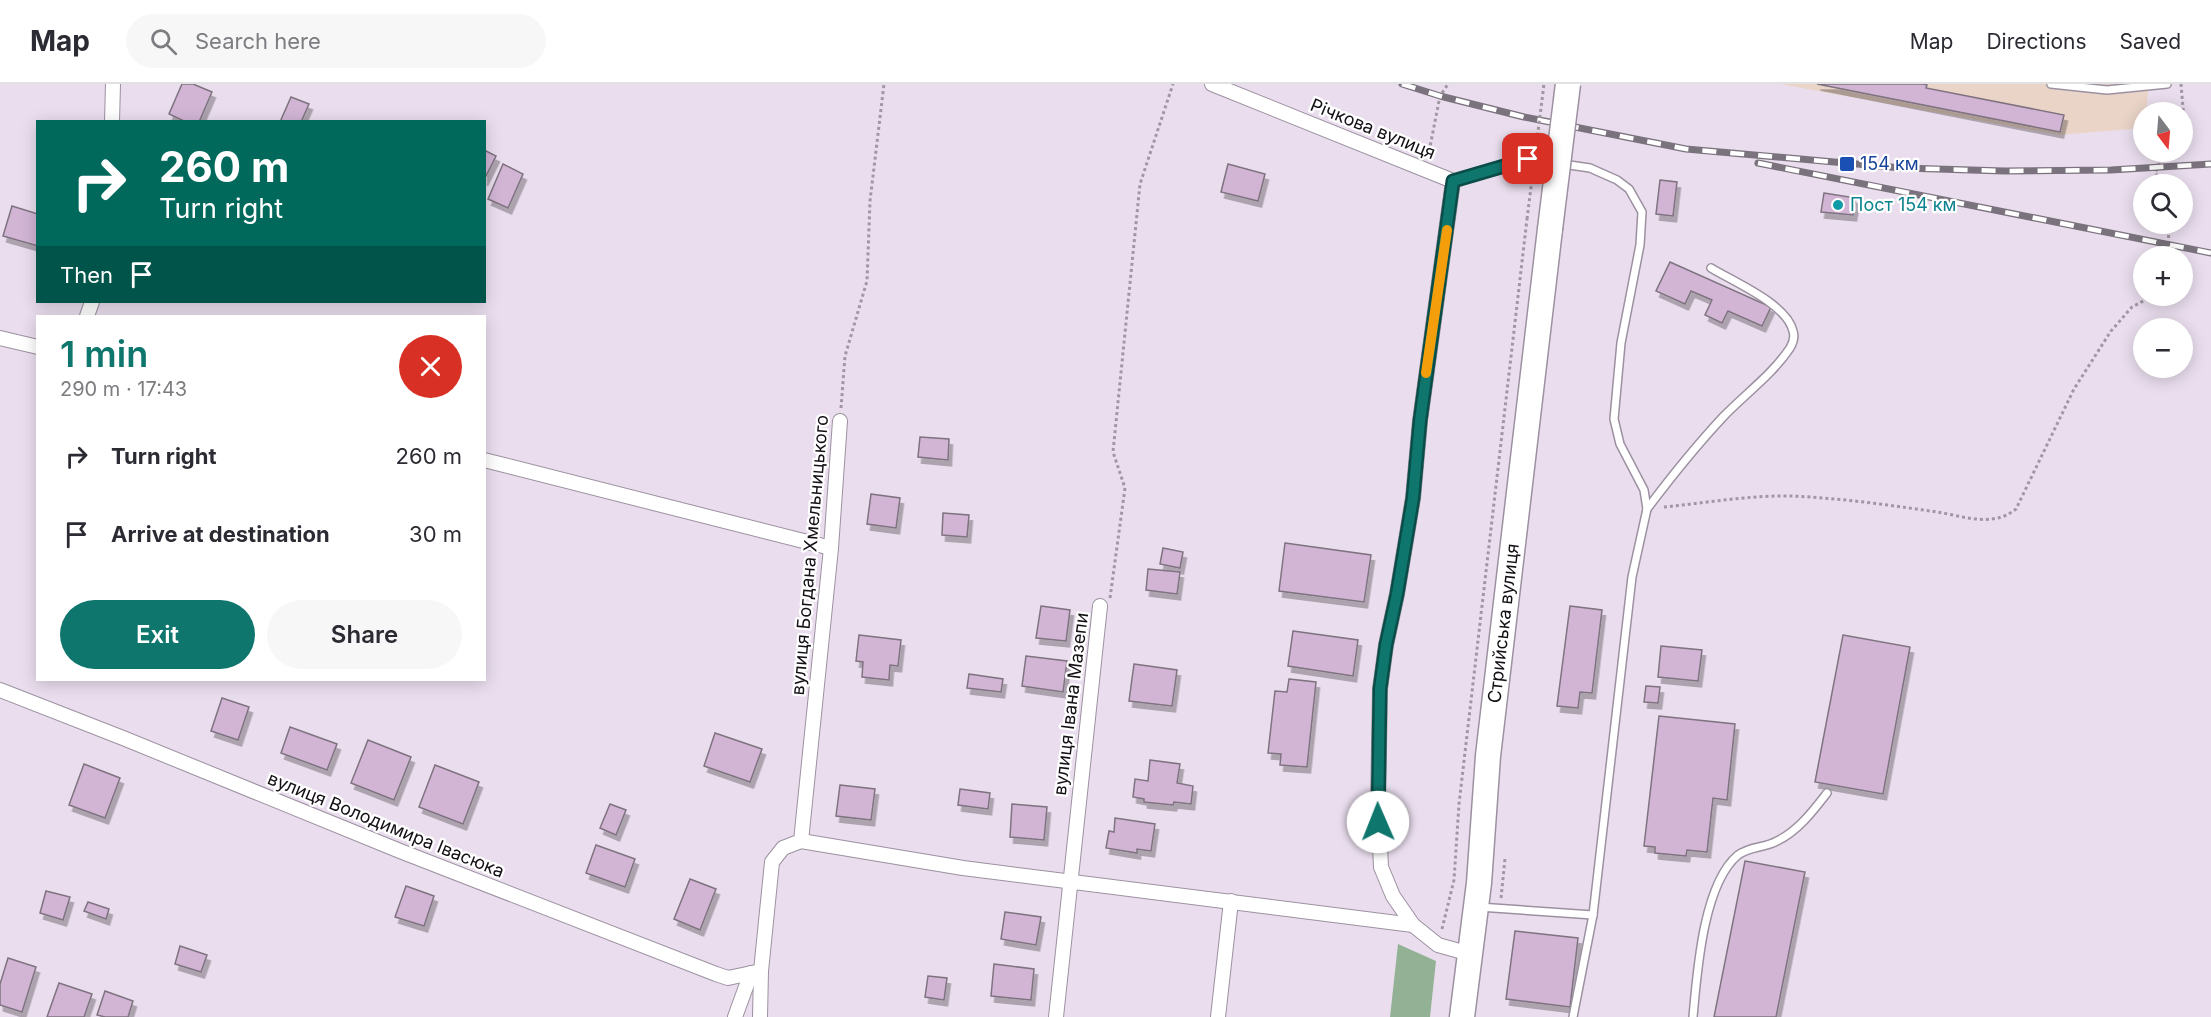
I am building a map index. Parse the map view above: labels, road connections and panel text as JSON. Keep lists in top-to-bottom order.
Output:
{
  "streets": {
    "highway": ["Стрийська вулиця"],
    "street": [
      "Річкова вулиця",
      "вулиця Богдана Хмельницького",
      "вулиця Івана Мазепи",
      "вулиця Володимира Івасюка"
    ]
  },
  "places": {
    "transit": ["154 км"],
    "other": ["Пост 154 км"]
  },
  "north": "bottom",
  "page": {
    "header": "Map",
    "search": "Search here",
    "nav": ["Map", "Directions", "Saved"],
    "map_buttons": ["+", "−"],
    "turn": ["260 m", "Turn right"],
    "then": "Then",
    "heading": ["1 min", "290 m · 17:43"],
    "list": [
      {
        "name": "Turn right",
        "value": "260 m"
      },
      {
        "name": "Arrive at destination",
        "value": "30 m"
      }
    ],
    "buttons": ["Exit", "Share"]
  }
}
